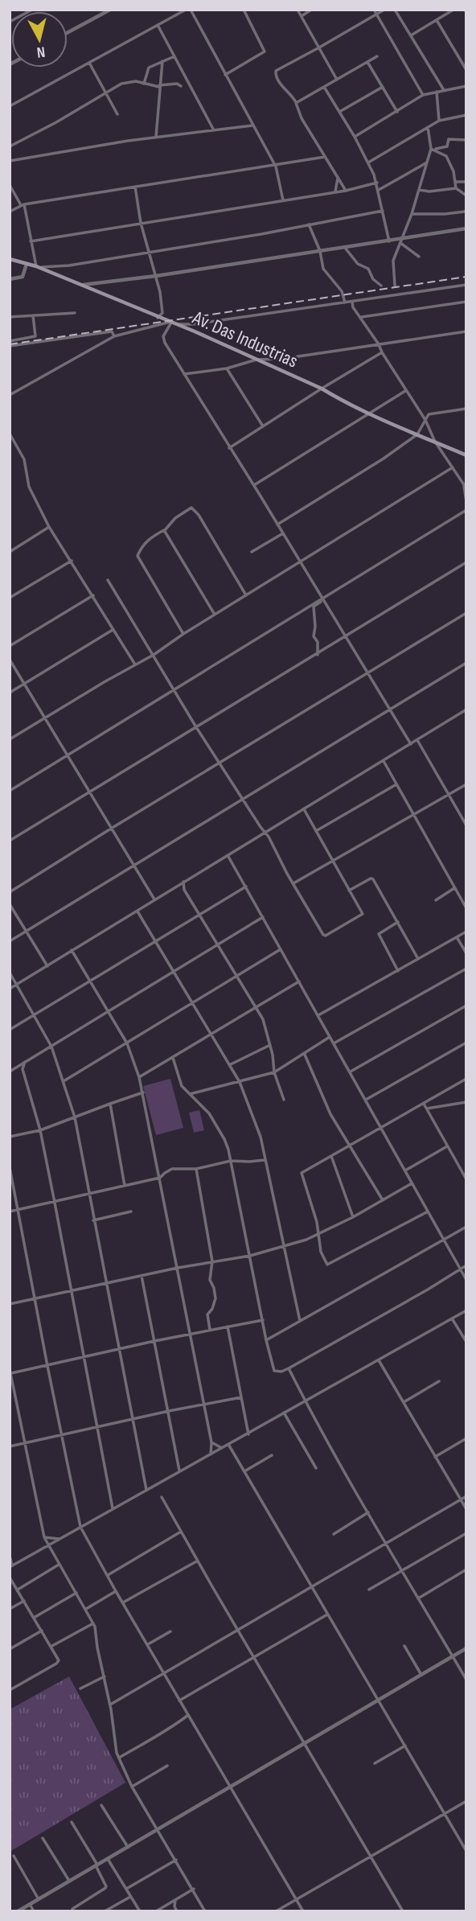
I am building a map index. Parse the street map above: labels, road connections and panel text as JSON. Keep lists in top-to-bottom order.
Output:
{
  "streets": {
    "main road": ["Av. Das Industrias"]
  },
  "north": "bottom"
}
